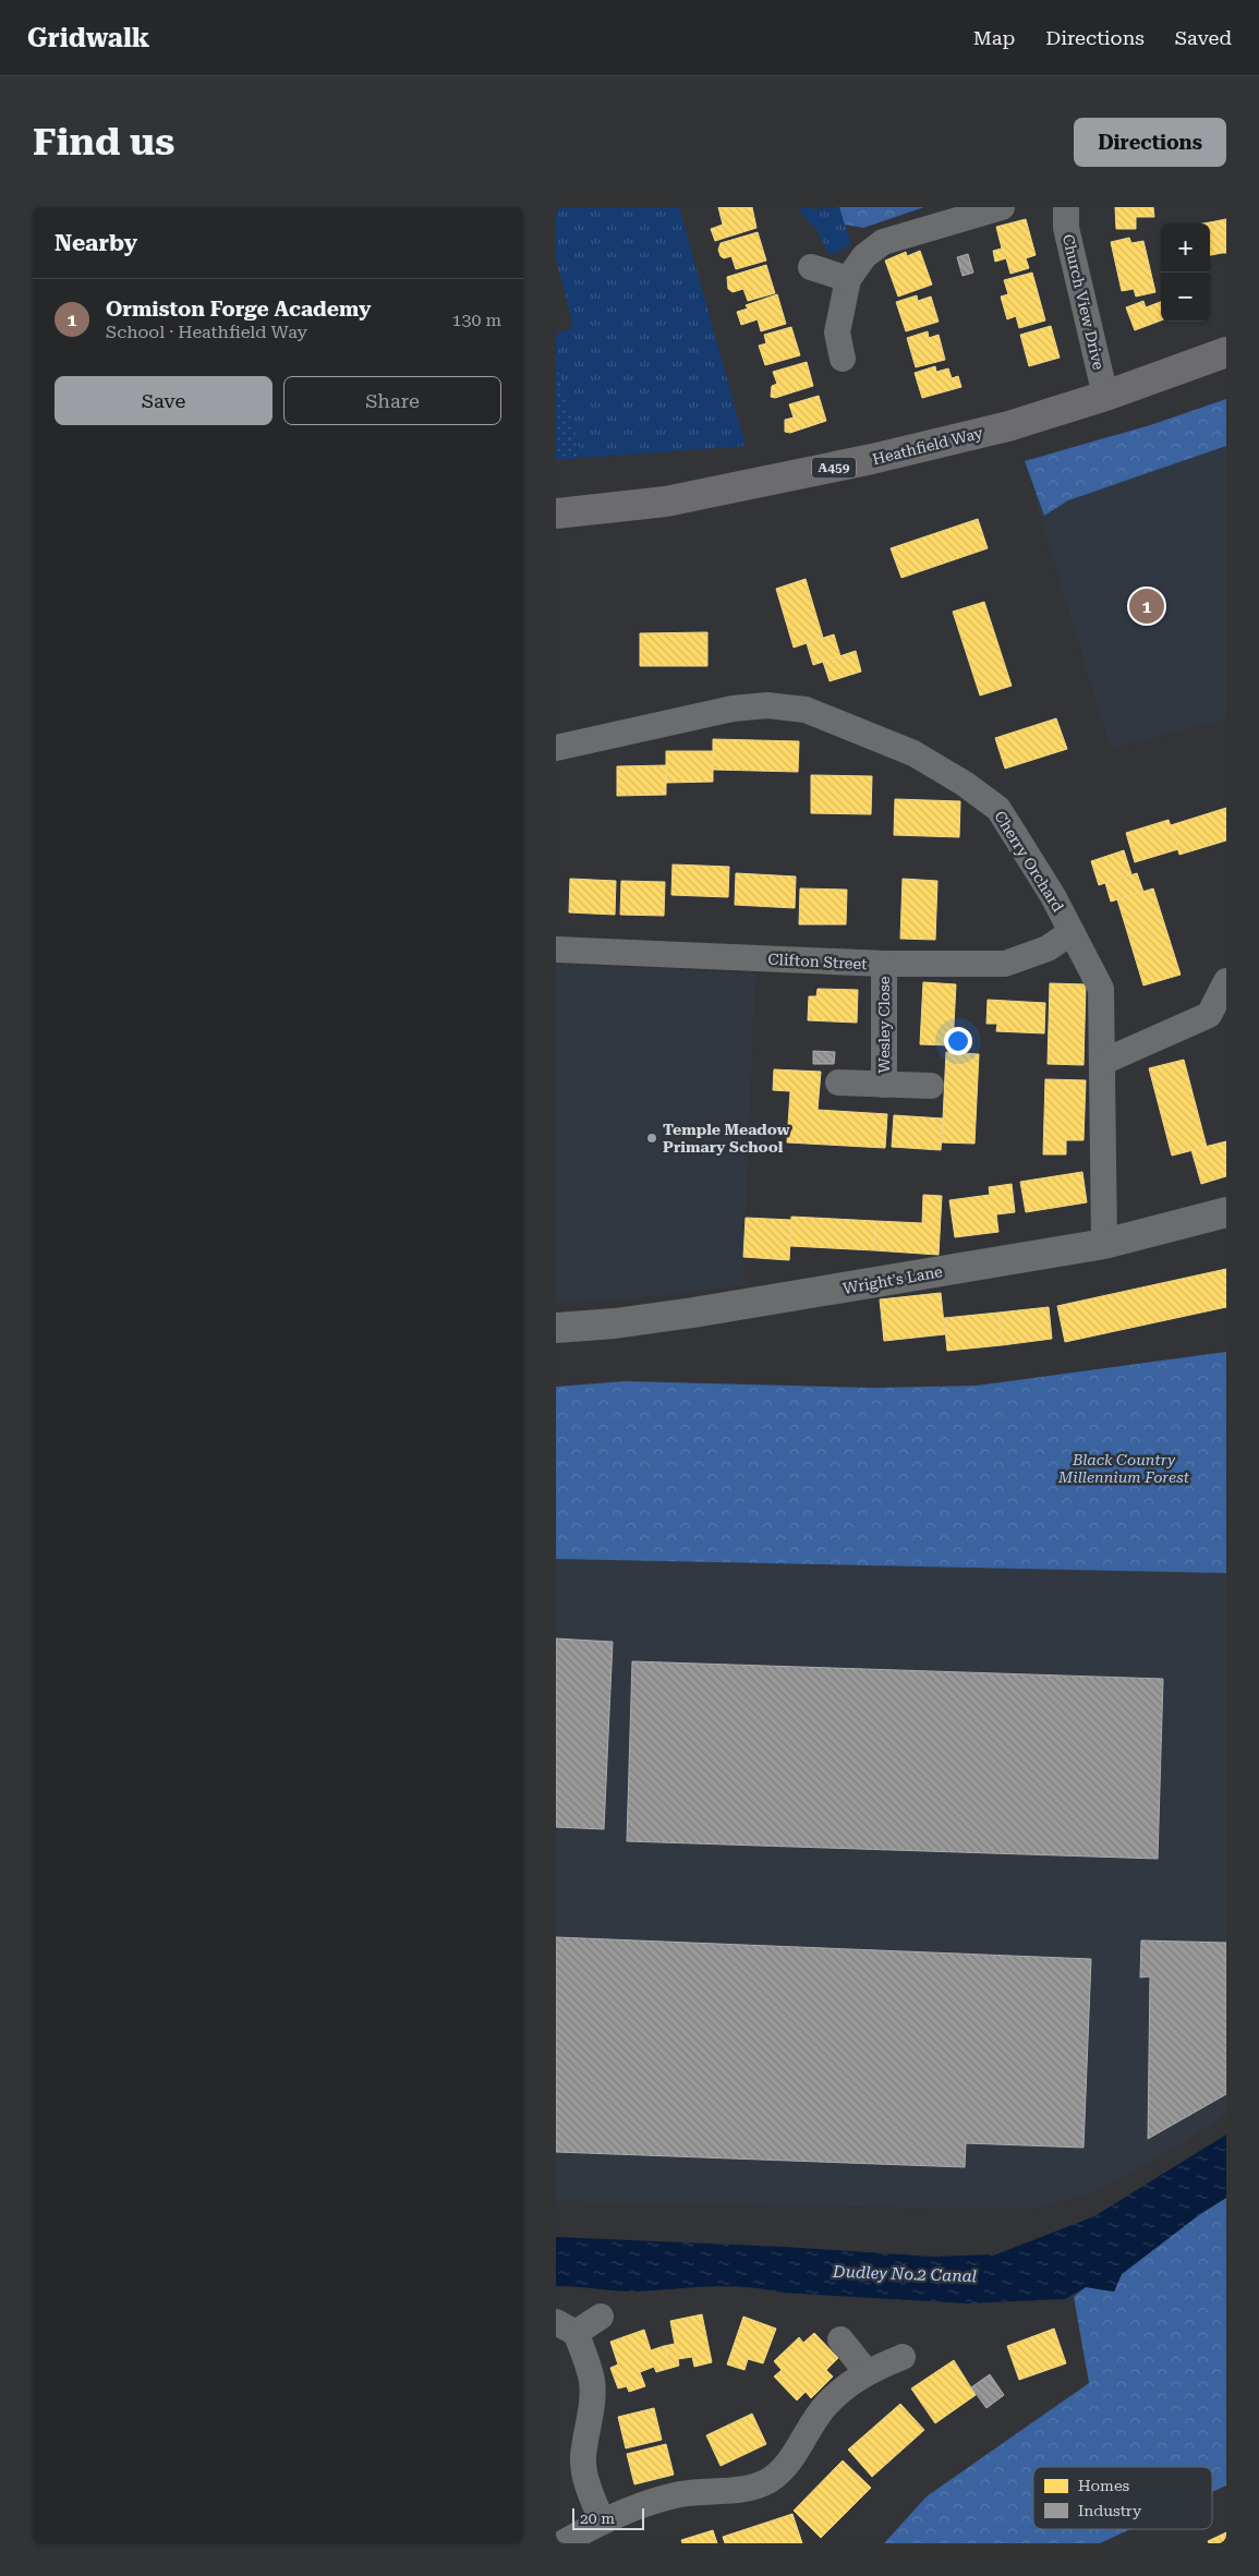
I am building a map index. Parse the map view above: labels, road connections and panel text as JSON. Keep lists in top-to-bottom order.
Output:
{
  "streets": {
    "main road": ["Heathfield Way", "A459"],
    "street": [
      "Church View Drive",
      "Cherry Orchard",
      "Clifton Street",
      "Wesley Close",
      "Wright's Lane"
    ]
  },
  "crossings": [
    ["Church View Drive", "Heathfield Way"],
    ["Cherry Orchard", "Clifton Street"],
    ["Cherry Orchard", "Wright's Lane"],
    ["Clifton Street", "Wesley Close"]
  ],
  "water": ["Dudley No.2 Canal"],
  "parks": ["Black Country Millennium Forest"],
  "places": ["Temple Meadow Primary School"],
  "legend": ["Homes", "Industry"],
  "scale_bar": "20 m",
  "page": {
    "header": "Gridwalk",
    "nav": ["Map", "Directions", "Saved"],
    "buttons": [
      "Directions",
      ["Save", "Share"]
    ],
    "title": "Find us",
    "heading": "Nearby",
    "map_buttons": ["+", "−"],
    "list": [
      {
        "mark": "1",
        "name": "Ormiston Forge Academy",
        "note": "School · Heathfield Way",
        "value": "130 m"
      }
    ],
    "pins": "1",
    "scale": "20 m"
  }
}
